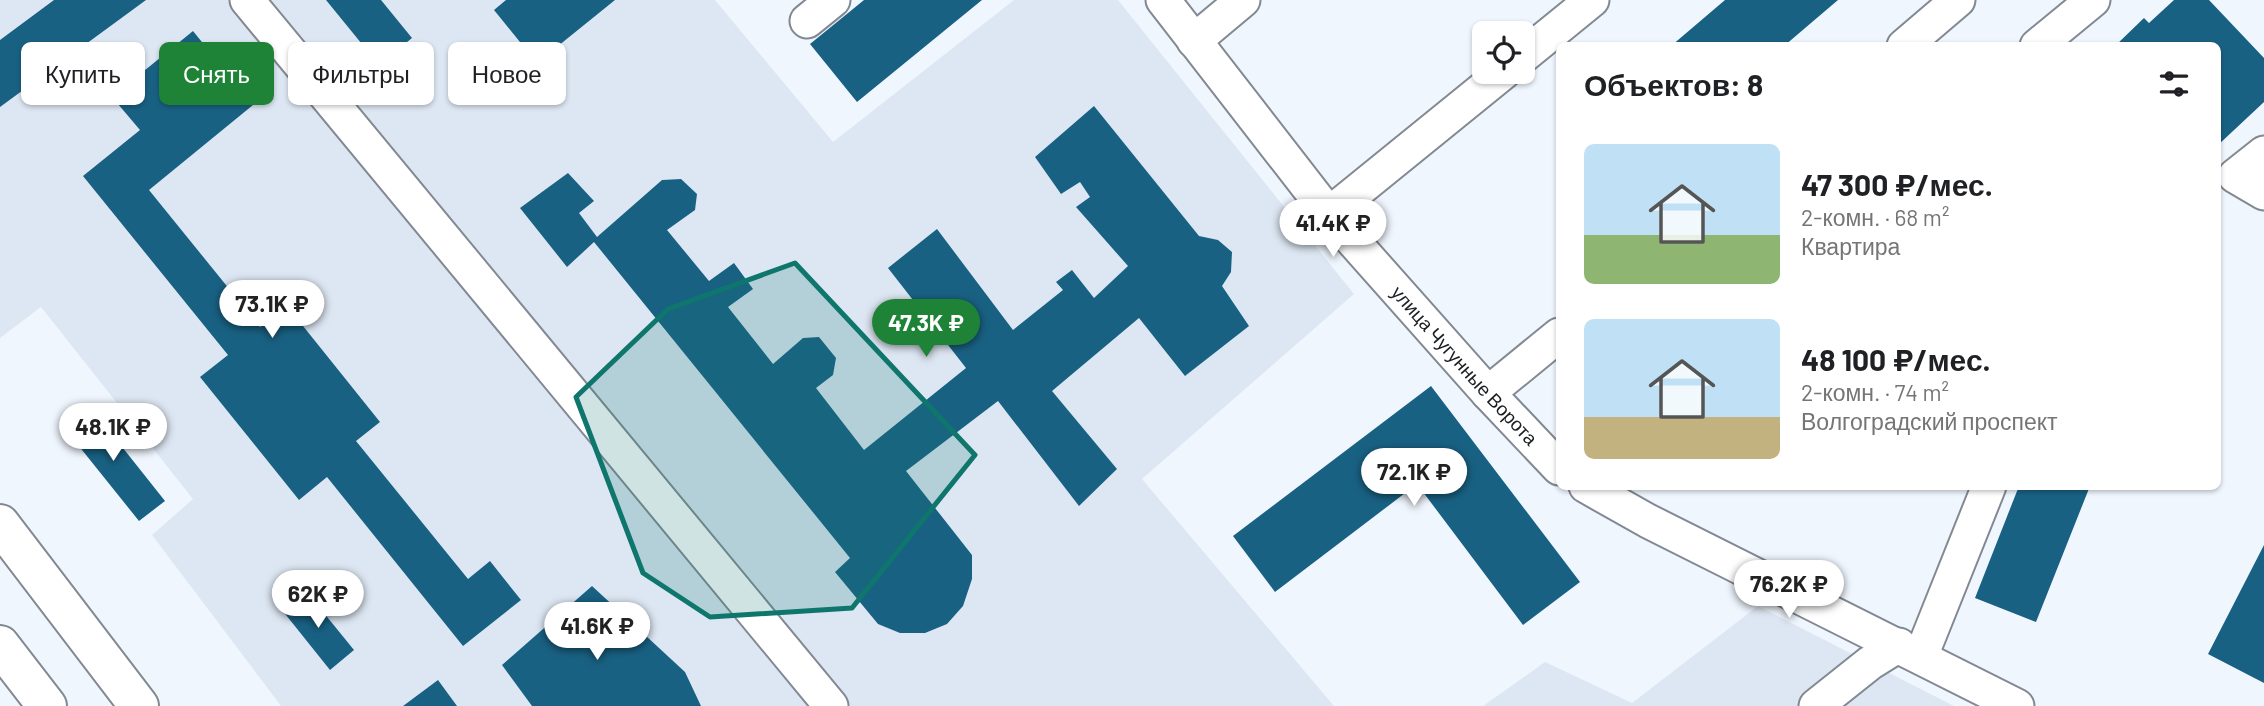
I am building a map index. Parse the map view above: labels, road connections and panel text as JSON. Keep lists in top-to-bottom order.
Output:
{
  "streets": {
    "street": ["улица Чугунные Ворота"]
  },
  "page": {
    "chip": [
      "Купить",
      "Снять",
      "Фильтры",
      "Новое"
    ],
    "heading": "Объектов: 8",
    "list": [
      {
        "name": "47 300 ₽/мес.",
        "note": "2-комн. · 68 m² · Квартира"
      },
      {
        "name": "48 100 ₽/мес.",
        "note": "2-комн. · 74 m² · Волгоградский проспект"
      }
    ],
    "price": [
      "41.4K ₽",
      "73.1K ₽",
      "47.3K ₽",
      "48.1K ₽",
      "72.1K ₽",
      "76.2K ₽",
      "62K ₽",
      "41.6K ₽"
    ]
  }
}
